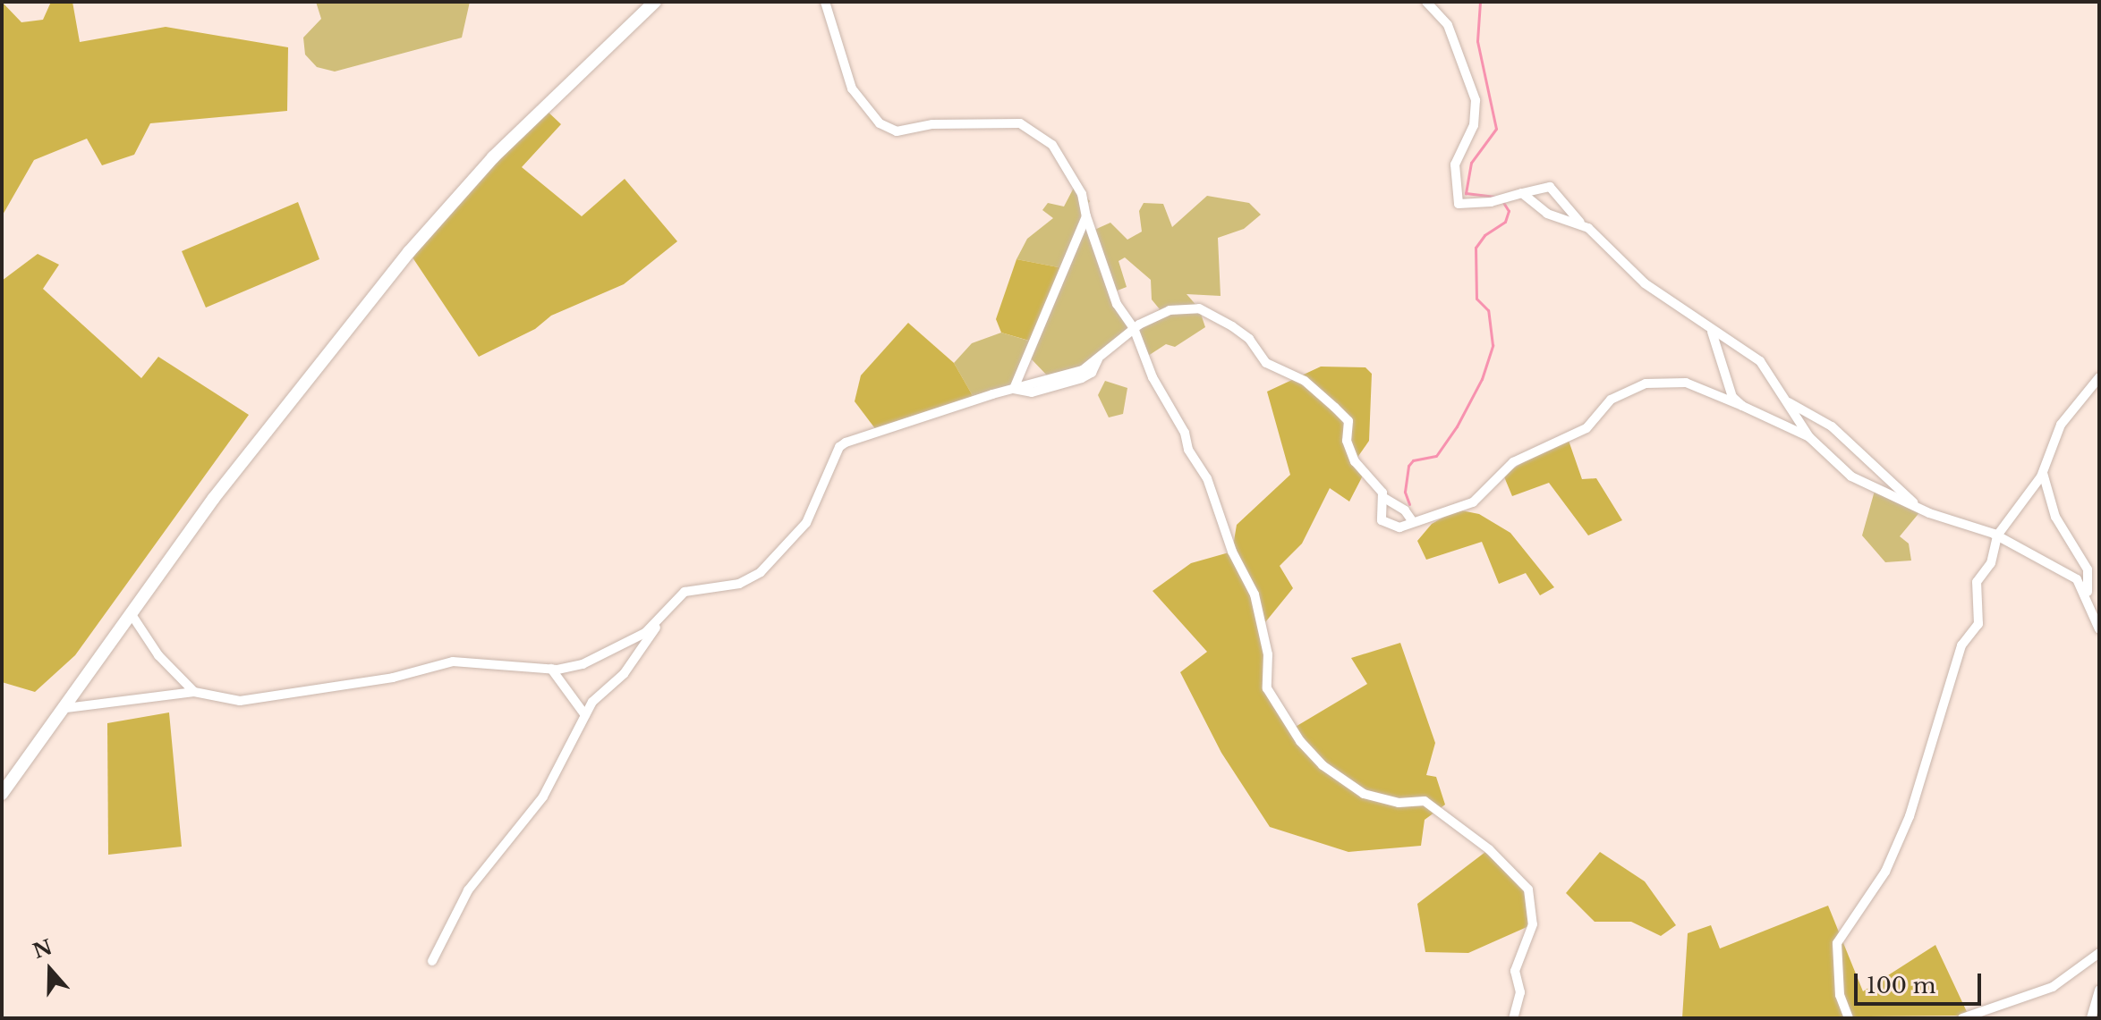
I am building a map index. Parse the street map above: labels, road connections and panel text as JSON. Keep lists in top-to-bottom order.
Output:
{
  "scale_bar": "100 m",
  "north": "top"
}
